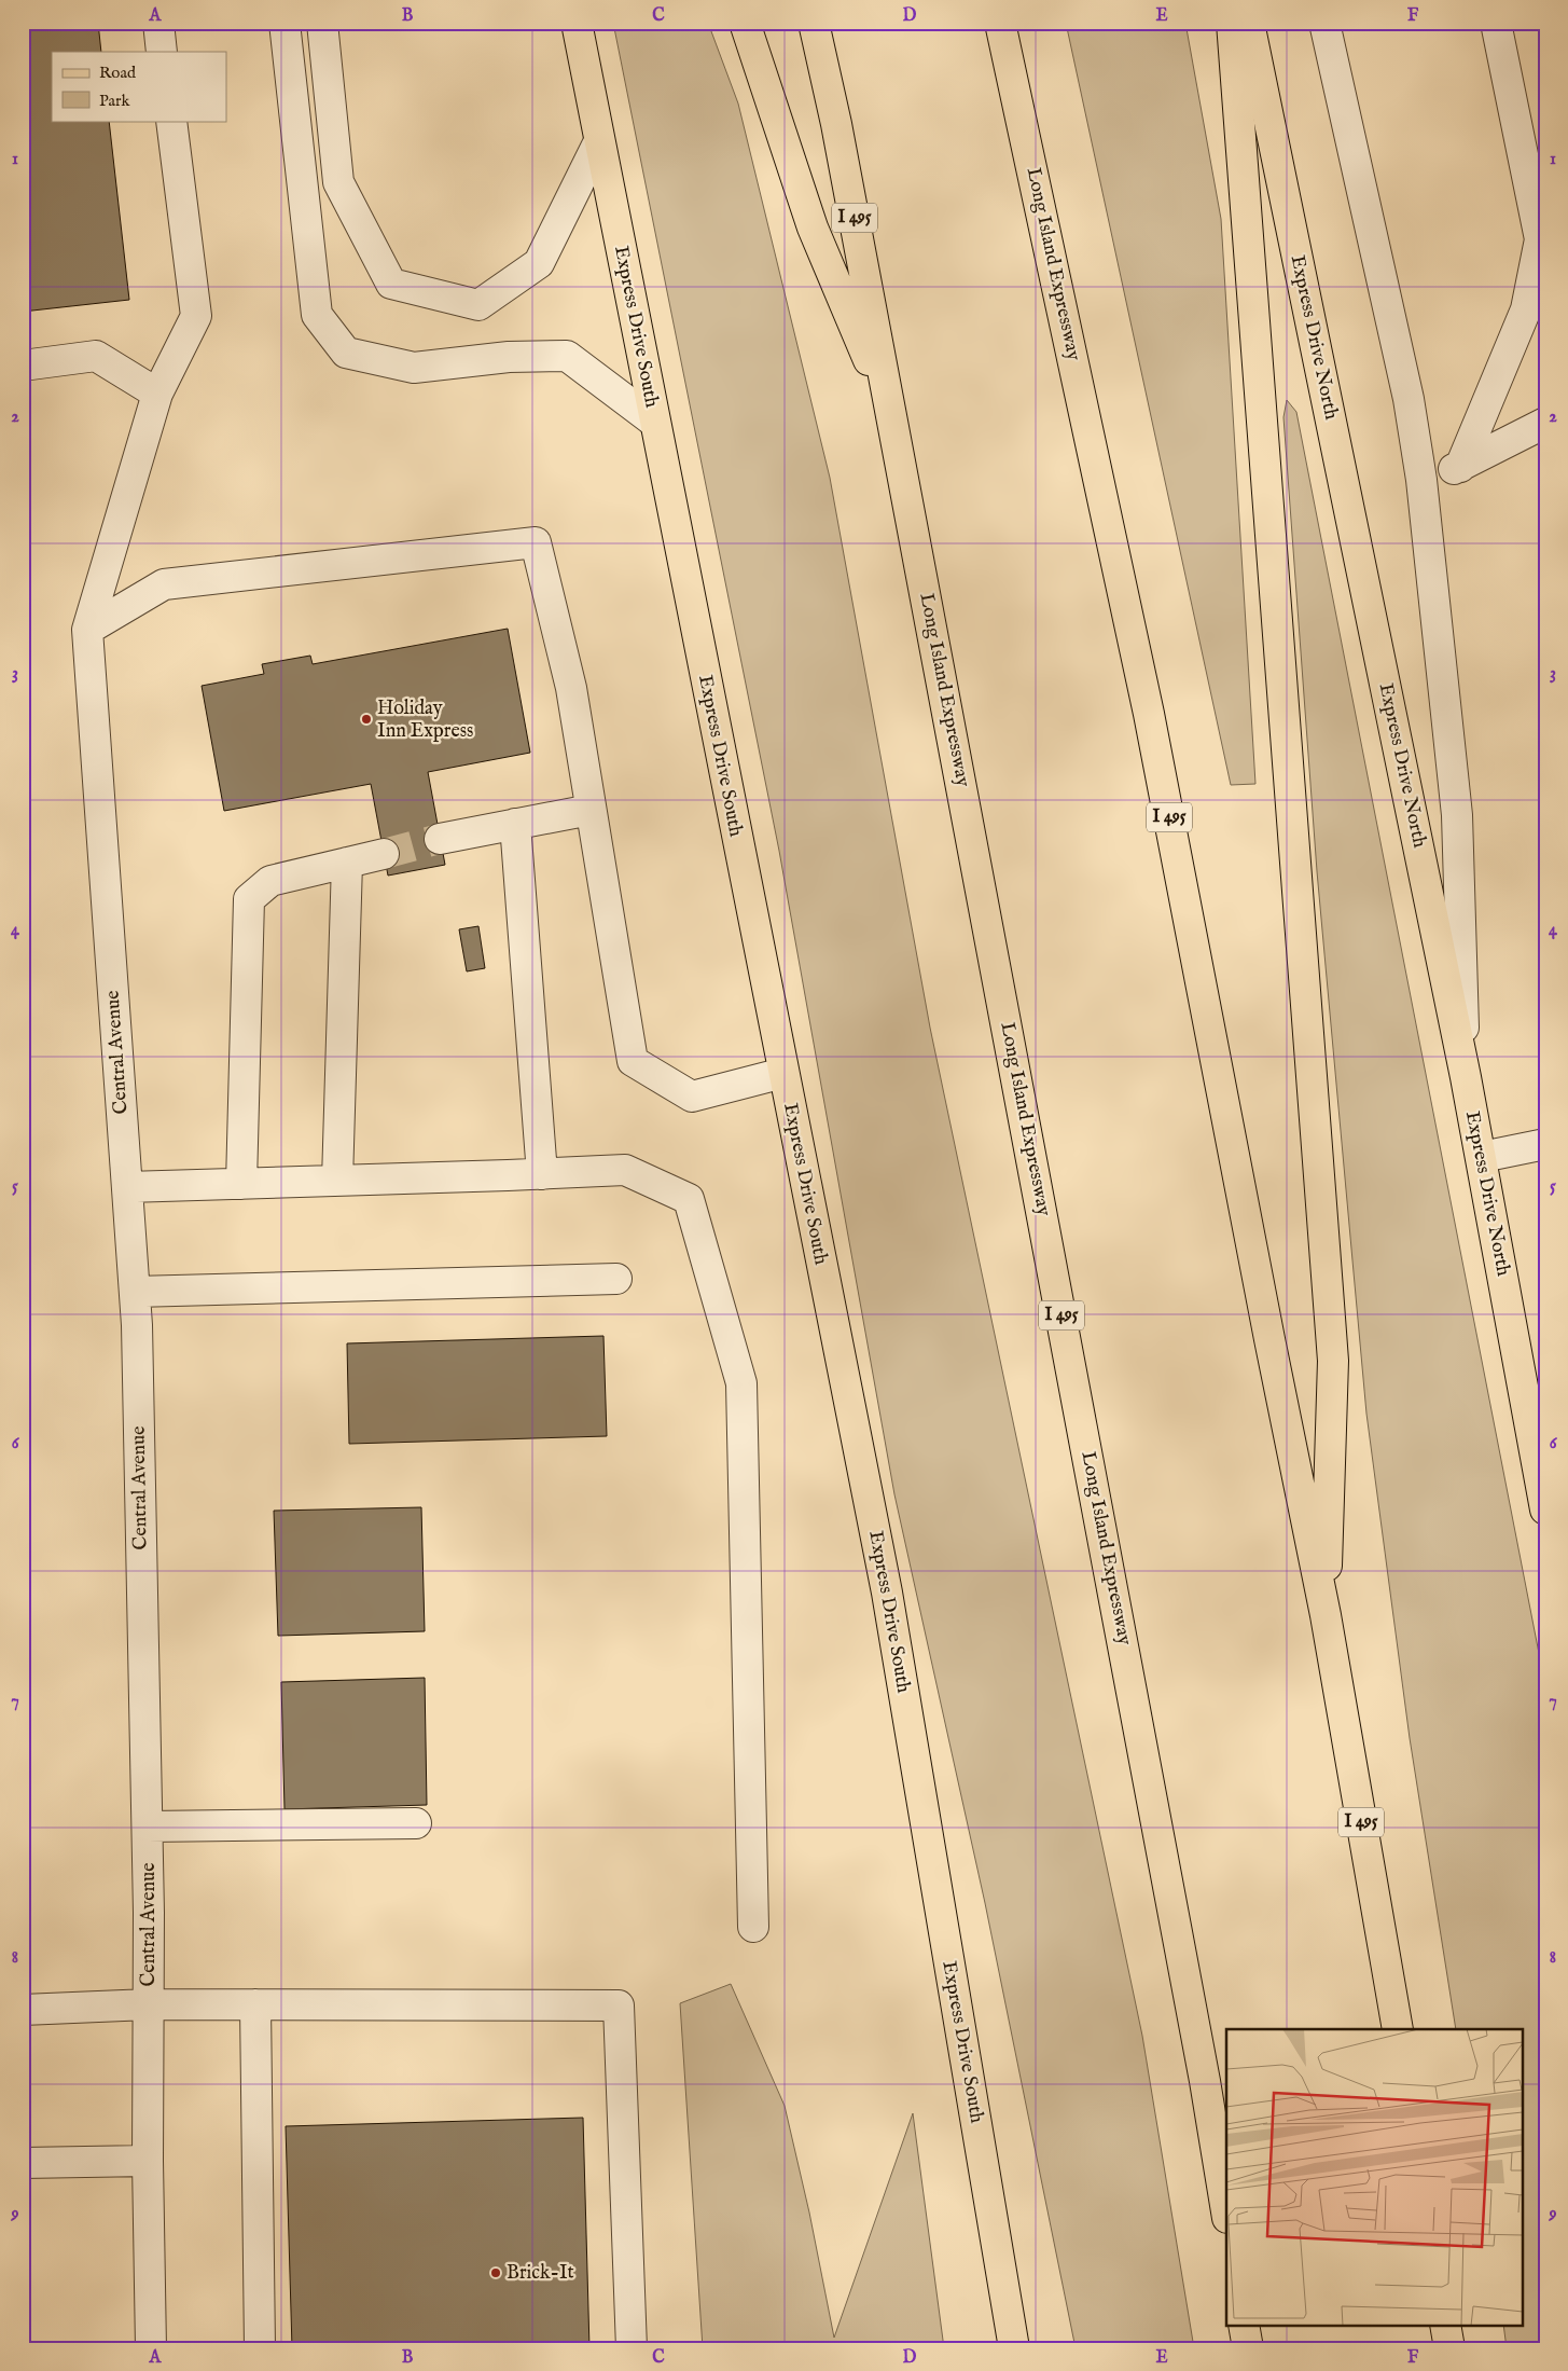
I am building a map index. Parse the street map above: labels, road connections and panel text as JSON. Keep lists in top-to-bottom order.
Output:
{
  "streets": {
    "main road": [
      "I 495",
      "Long Island Expressway",
      "Express Drive South",
      "Express Drive North"
    ],
    "street": ["Central Avenue"]
  },
  "places": ["Holiday Inn Express", "Brick-It"],
  "legend": ["Road", "Park"],
  "grid": {
    "columns": [
      "A",
      "B",
      "C",
      "D",
      "E",
      "F"
    ],
    "rows": [
      "1",
      "2",
      "3",
      "4",
      "5",
      "6",
      "7",
      "8",
      "9"
    ]
  }
}
